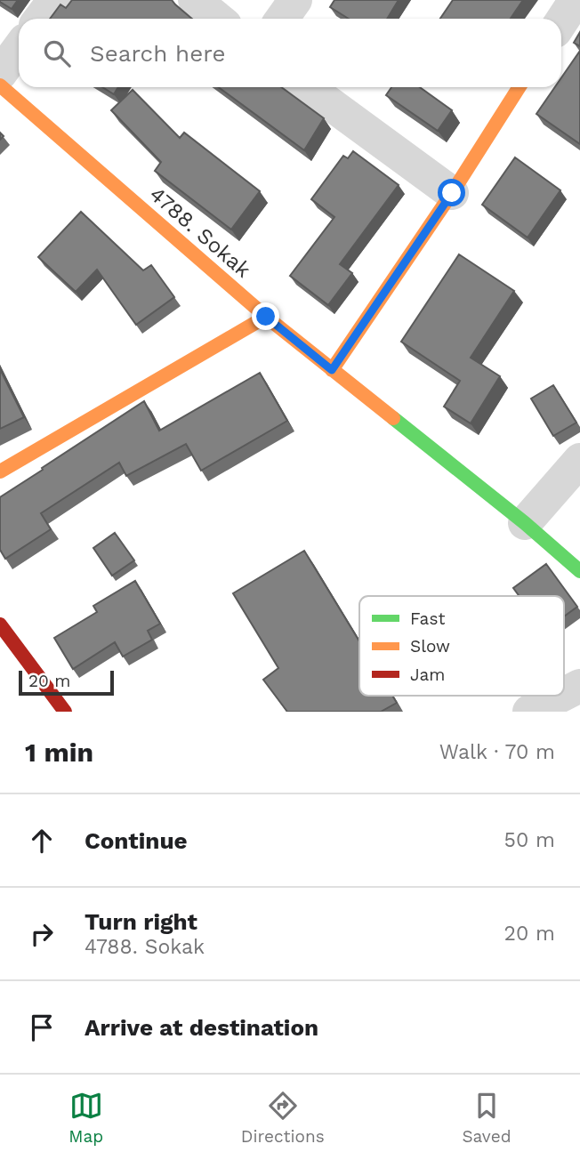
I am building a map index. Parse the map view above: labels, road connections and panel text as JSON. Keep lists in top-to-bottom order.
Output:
{
  "streets": {
    "street": ["4788. Sokak"]
  },
  "legend": ["Fast", "Slow", "Jam"],
  "scale_bar": "20 m",
  "page": {
    "search": "Search here",
    "scale": "20 m",
    "heading": ["1 min", "Walk · 70 m"],
    "list": [
      ["Continue", "50 m"],
      ["Turn right", "4788. Sokak", "20 m"],
      "Arrive at destination"
    ],
    "nav": ["Map", "Directions", "Saved"]
  }
}
